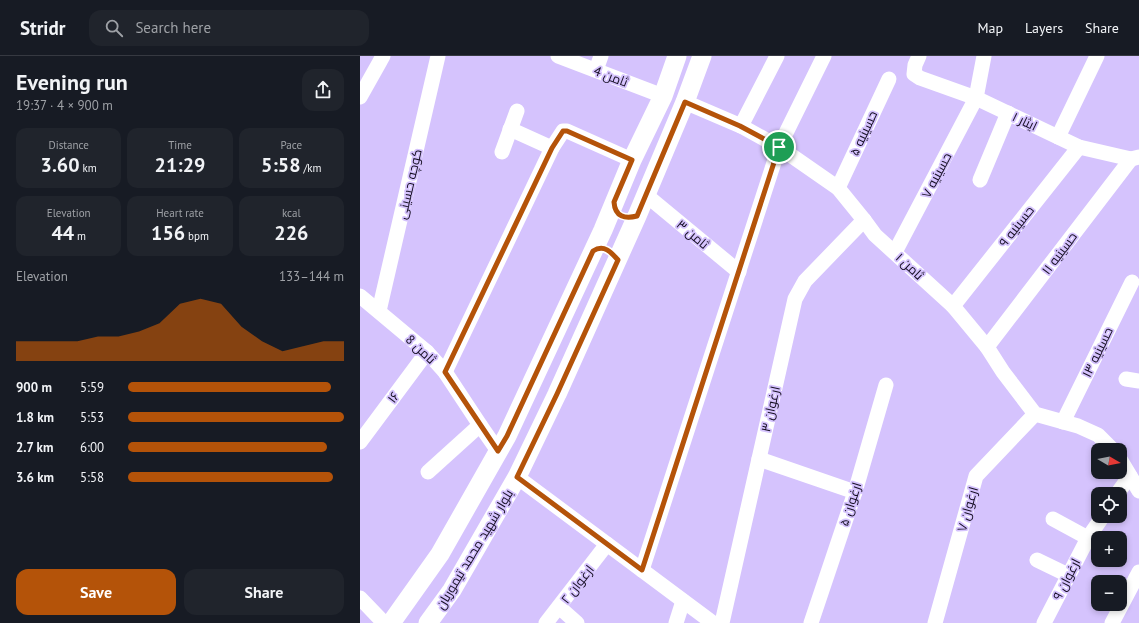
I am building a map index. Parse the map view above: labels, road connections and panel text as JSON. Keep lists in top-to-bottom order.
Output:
{
  "streets": {
    "main road": ["بلوار شهید محمد تیموریان"],
    "street": [
      "ثامن 4",
      "ایثار ۱",
      "حسینیه ۵",
      "حسینیه ۷",
      "کوچه حسینی",
      "حسینیه ۹",
      "ثامن ۳",
      "حسینیه ۱۱",
      "ثامن ۱",
      "ثامن 8",
      "حسینیه ۱۳",
      "۱۶",
      "ارغوان ۳",
      "ارغوان ۵",
      "ارغوان ۷",
      "ارغوان ۹",
      "ارغوان ۲"
    ]
  },
  "crossings": [
    ["ثامن 4", "بلوار شهید محمد تیموریان"],
    ["ایثار ۱", "حسینیه ۷"],
    ["ایثار ۱", "حسینیه ۹"],
    ["ایثار ۱", "حسینیه ۱۱"],
    ["حسینیه ۵", "ثامن ۱"],
    ["حسینیه ۷", "ثامن ۱"],
    ["کوچه حسینی", "ثامن 8"],
    ["حسینیه ۹", "ثامن ۱"],
    ["ثامن ۳", "بلوار شهید محمد تیموریان"],
    ["حسینیه ۱۱", "ثامن ۱"],
    ["ثامن ۱", "ارغوان ۳"],
    ["ثامن ۱", "ارغوان ۷"],
    ["ثامن ۱", "بلوار شهید محمد تیموریان"],
    ["ثامن 8", "۱۶"],
    ["ثامن 8", "بلوار شهید محمد تیموریان"]
  ],
  "north": "right",
  "page": {
    "header": "Stridr",
    "search": "Search here",
    "nav": ["Map", "Layers", "Share"],
    "heading": ["Evening run", "19:37 · 4 × 900 m"],
    "stats": [
      ["Distance", "3.60 km"],
      ["Time", "21:29"],
      ["Pace", "5:58 /km"],
      ["Elevation", "44 m"],
      ["Heart rate", "156 bpm"],
      ["kcal", "226"]
    ],
    "chart": ["Elevation", "133–144 m"],
    "list": [
      {
        "name": "900 m",
        "note": "5:59"
      },
      {
        "name": "1.8 km",
        "note": "5:53"
      },
      {
        "name": "2.7 km",
        "note": "6:00"
      },
      {
        "name": "3.6 km",
        "note": "5:58"
      }
    ],
    "map_buttons": ["+", "−"],
    "buttons": ["Save", "Share"]
  }
}
